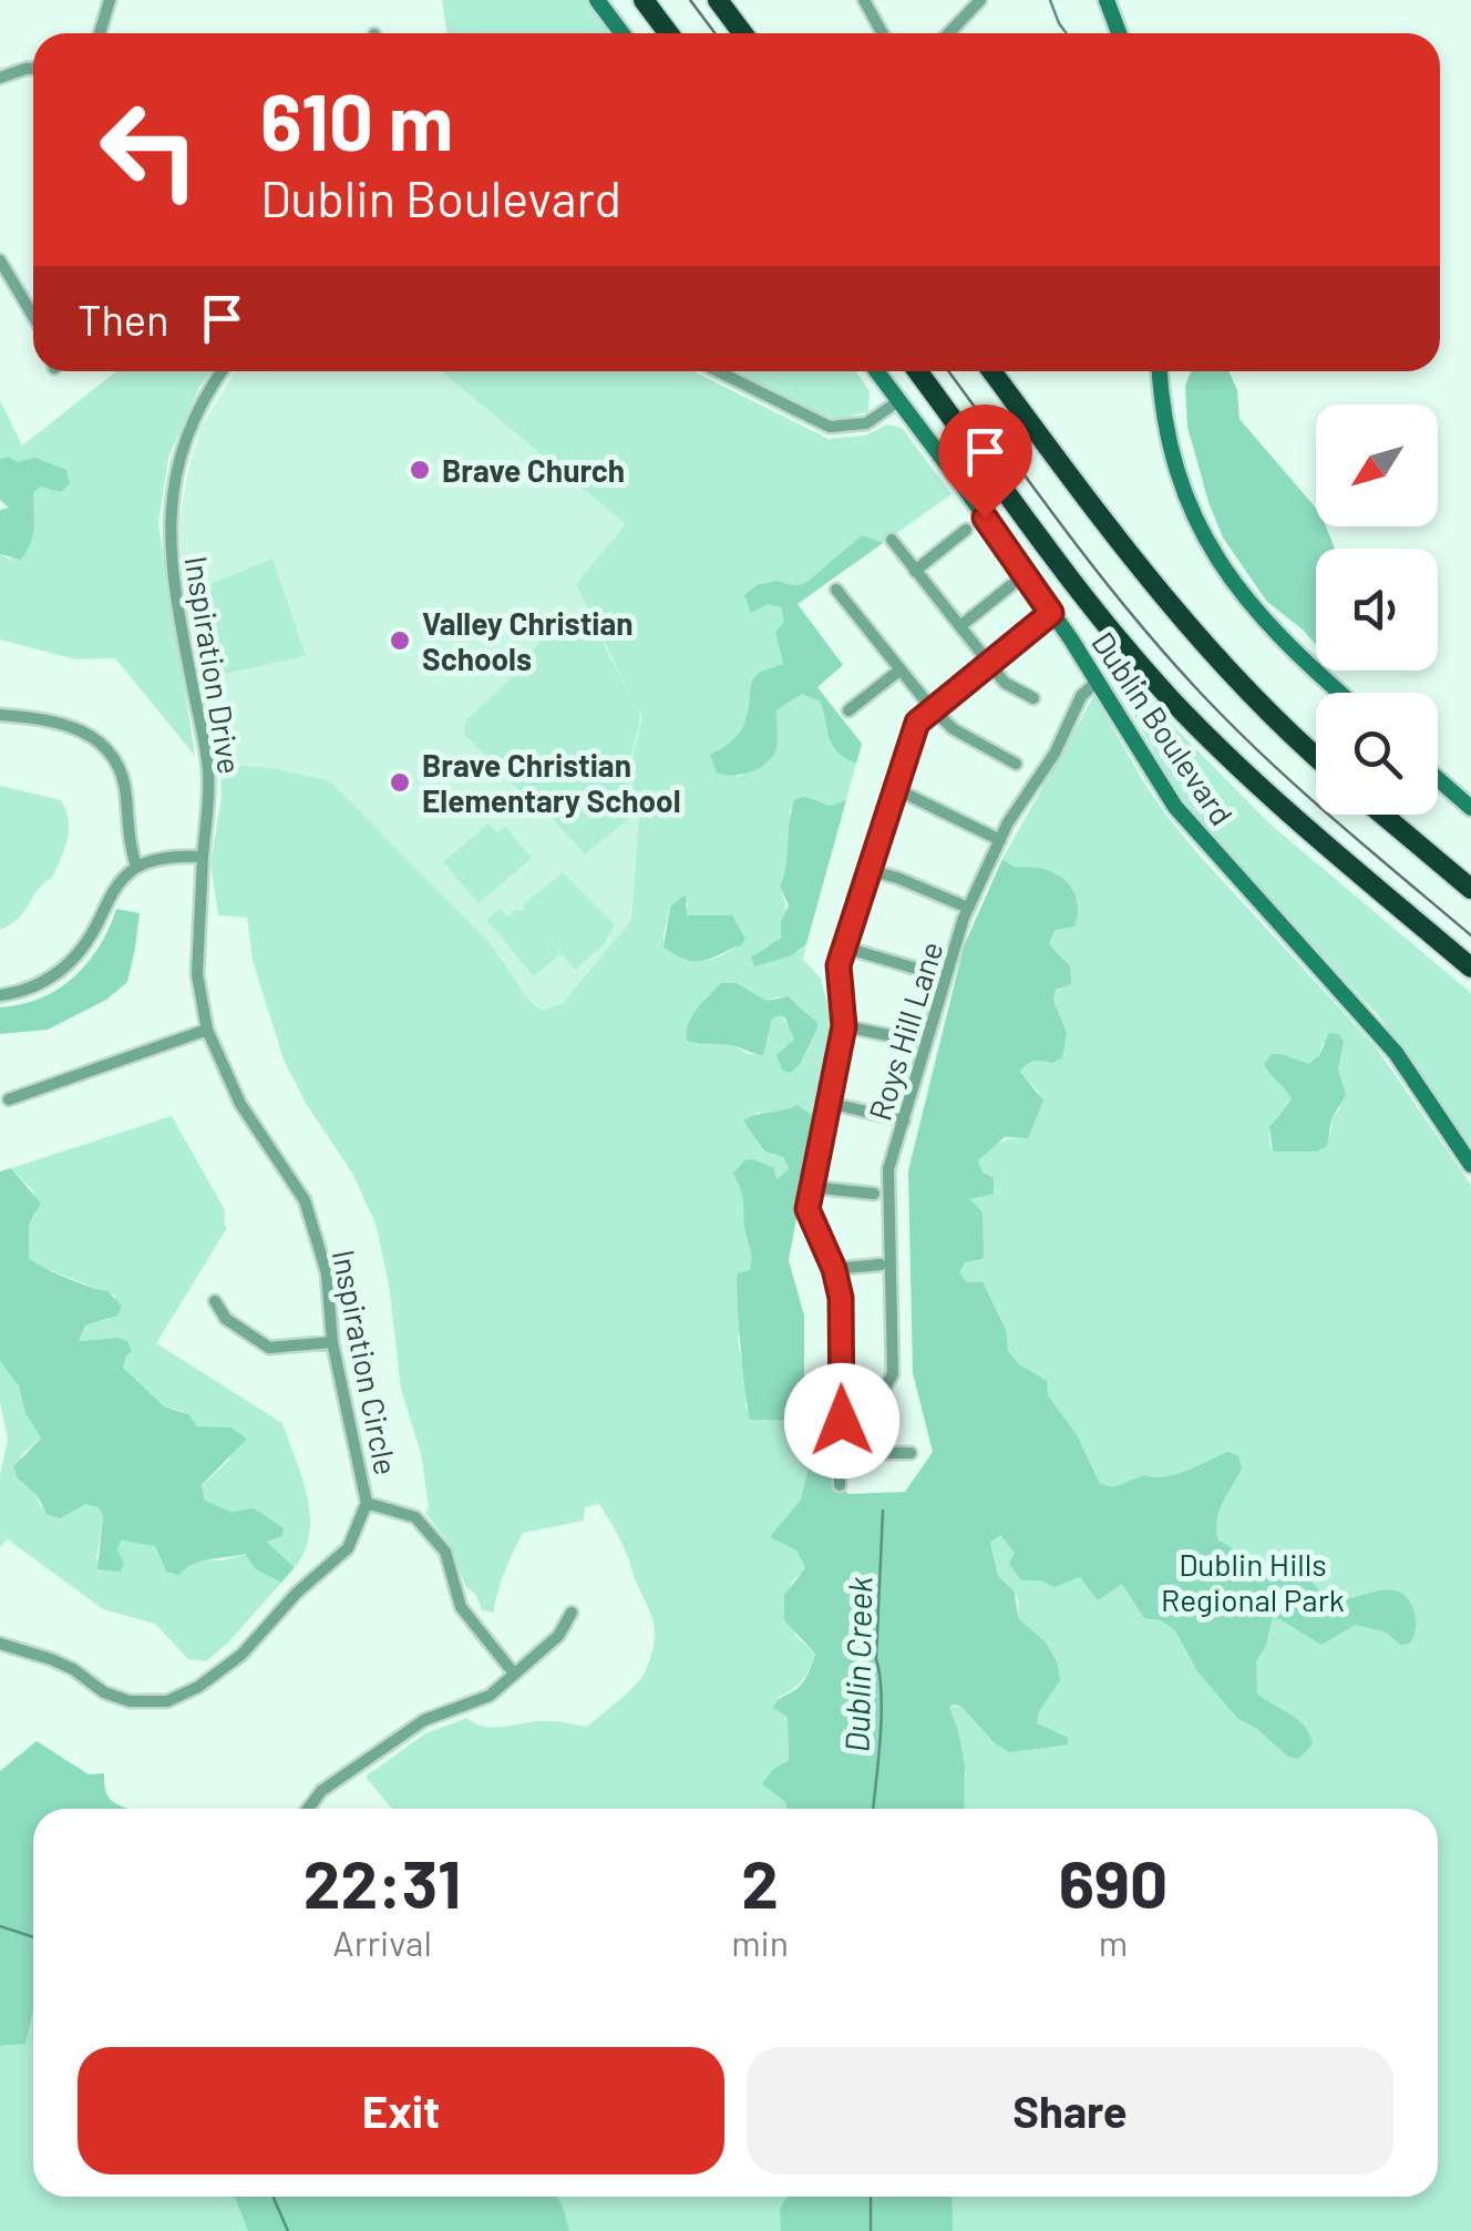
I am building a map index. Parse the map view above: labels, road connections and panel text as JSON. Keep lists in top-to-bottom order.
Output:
{
  "streets": {
    "street": [
      "Inspiration Drive",
      "Dublin Boulevard",
      "Roys Hill Lane",
      "Inspiration Circle"
    ]
  },
  "crossings": [
    ["Inspiration Drive", "Inspiration Circle"],
    ["Dublin Boulevard", "Roys Hill Lane"]
  ],
  "water": ["Dublin Creek"],
  "parks": ["Dublin Hills Regional Park"],
  "places": ["Brave Church", "Valley Christian Schools", "Brave Christian Elementary School"],
  "north": "bottom left",
  "page": {
    "turn": ["610 m", "Dublin Boulevard"],
    "then": "Then",
    "eta": [
      "22:31",
      "Arrival",
      "2",
      "min",
      "690",
      "m"
    ],
    "buttons": ["Exit", "Share"]
  }
}
